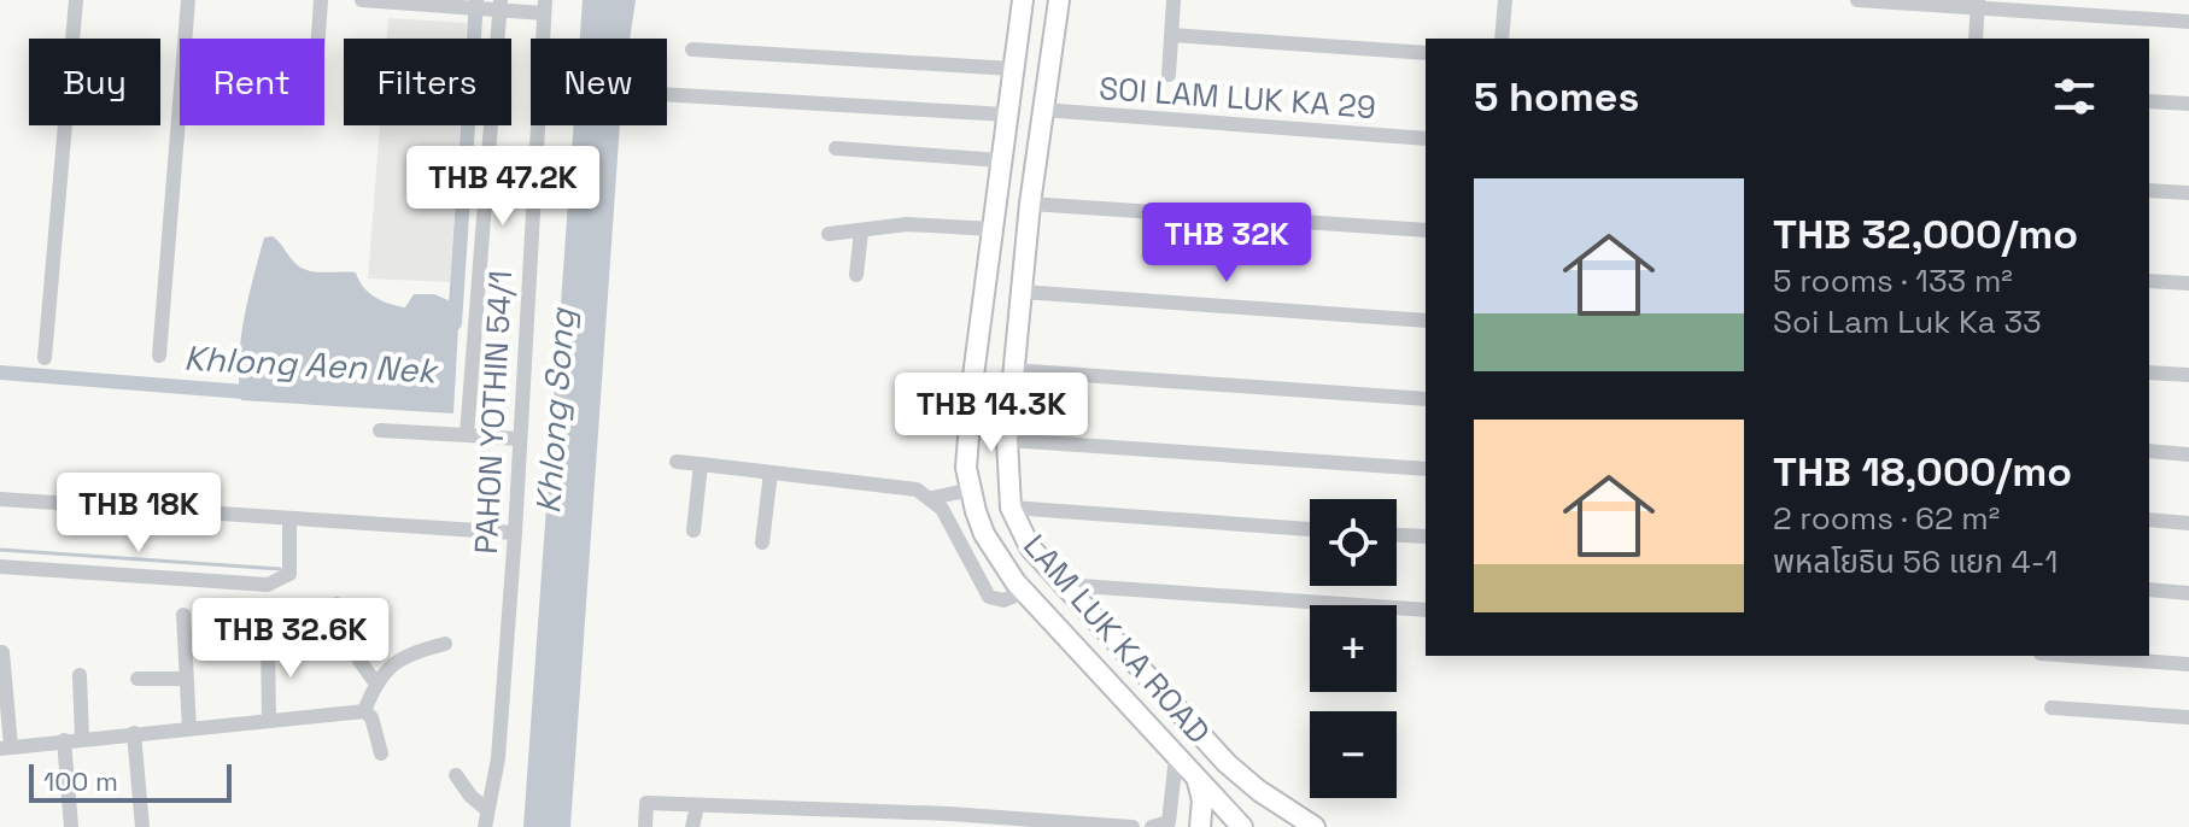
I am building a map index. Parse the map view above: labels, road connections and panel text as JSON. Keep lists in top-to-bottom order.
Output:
{
  "streets": {
    "main road": ["LAM LUK KA ROAD"],
    "street": ["SOI LAM LUK KA 29", "PAHON YOTHIN 54/1"]
  },
  "crossings": [
    ["SOI LAM LUK KA 29", "LAM LUK KA ROAD"]
  ],
  "water": ["Khlong Aen Nek", "Khlong Song"],
  "scale_bar": "100 m",
  "page": {
    "chip": [
      "Buy",
      "Rent",
      "Filters",
      "New"
    ],
    "heading": "5 homes",
    "price": [
      "THB 47.2K",
      "THB 32K",
      "THB 14.3K",
      "THB 18K",
      "THB 32.6K"
    ],
    "list": [
      {
        "name": "THB 32,000/mo",
        "note": "5 rooms · 133 m² · Soi Lam Luk Ka 33"
      },
      {
        "name": "THB 18,000/mo",
        "note": "2 rooms · 62 m² · พหลโยธิน 56 แยก 4-1"
      }
    ],
    "map_buttons": ["+", "−"],
    "scale": "100 m"
  }
}
